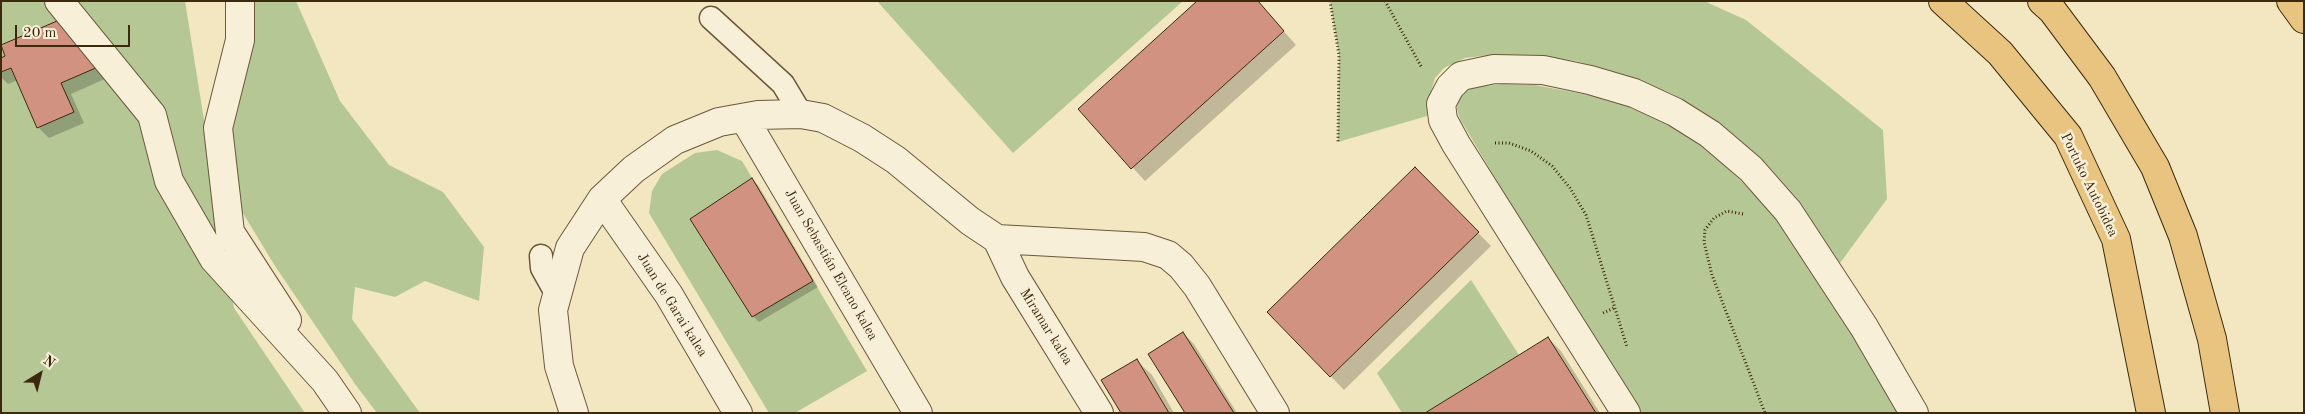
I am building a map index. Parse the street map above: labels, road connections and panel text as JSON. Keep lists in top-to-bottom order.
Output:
{
  "streets": {
    "highway": ["Portuko Autobidea"],
    "street": ["Juan Sebastián Elcano kalea", "Juan de Garai kalea", "Miramar kalea"]
  },
  "scale_bar": "20 m",
  "north": "top right"
}
